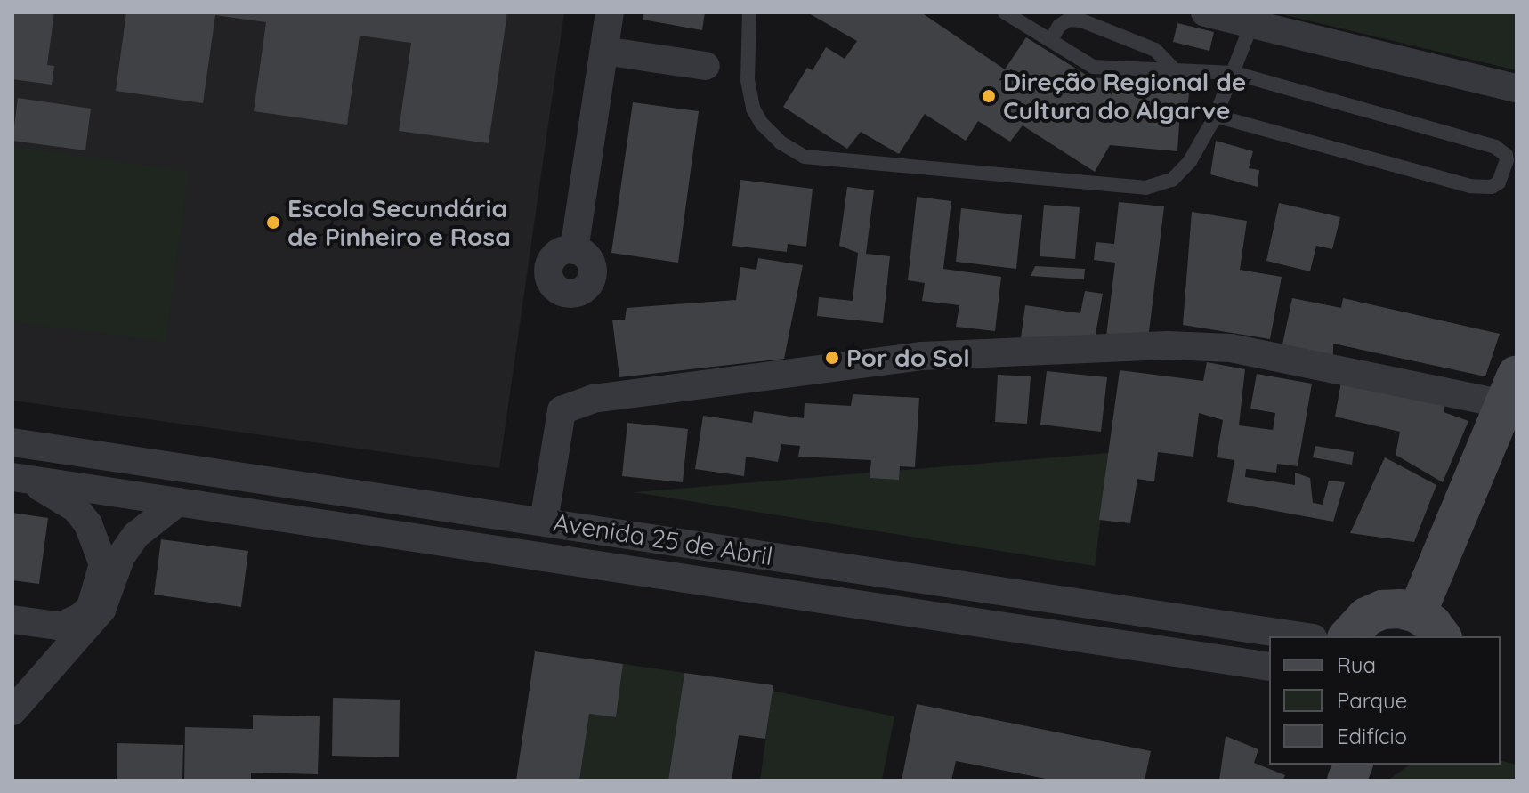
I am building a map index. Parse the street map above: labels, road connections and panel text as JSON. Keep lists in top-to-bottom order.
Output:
{
  "streets": {
    "street": ["Avenida 25 de Abril"]
  },
  "places": ["Direção Regional de Cultura do Algarve", "Escola Secundária de Pinheiro e Rosa", "Por do Sol"],
  "legend": ["Rua", "Parque", "Edifício"]
}
